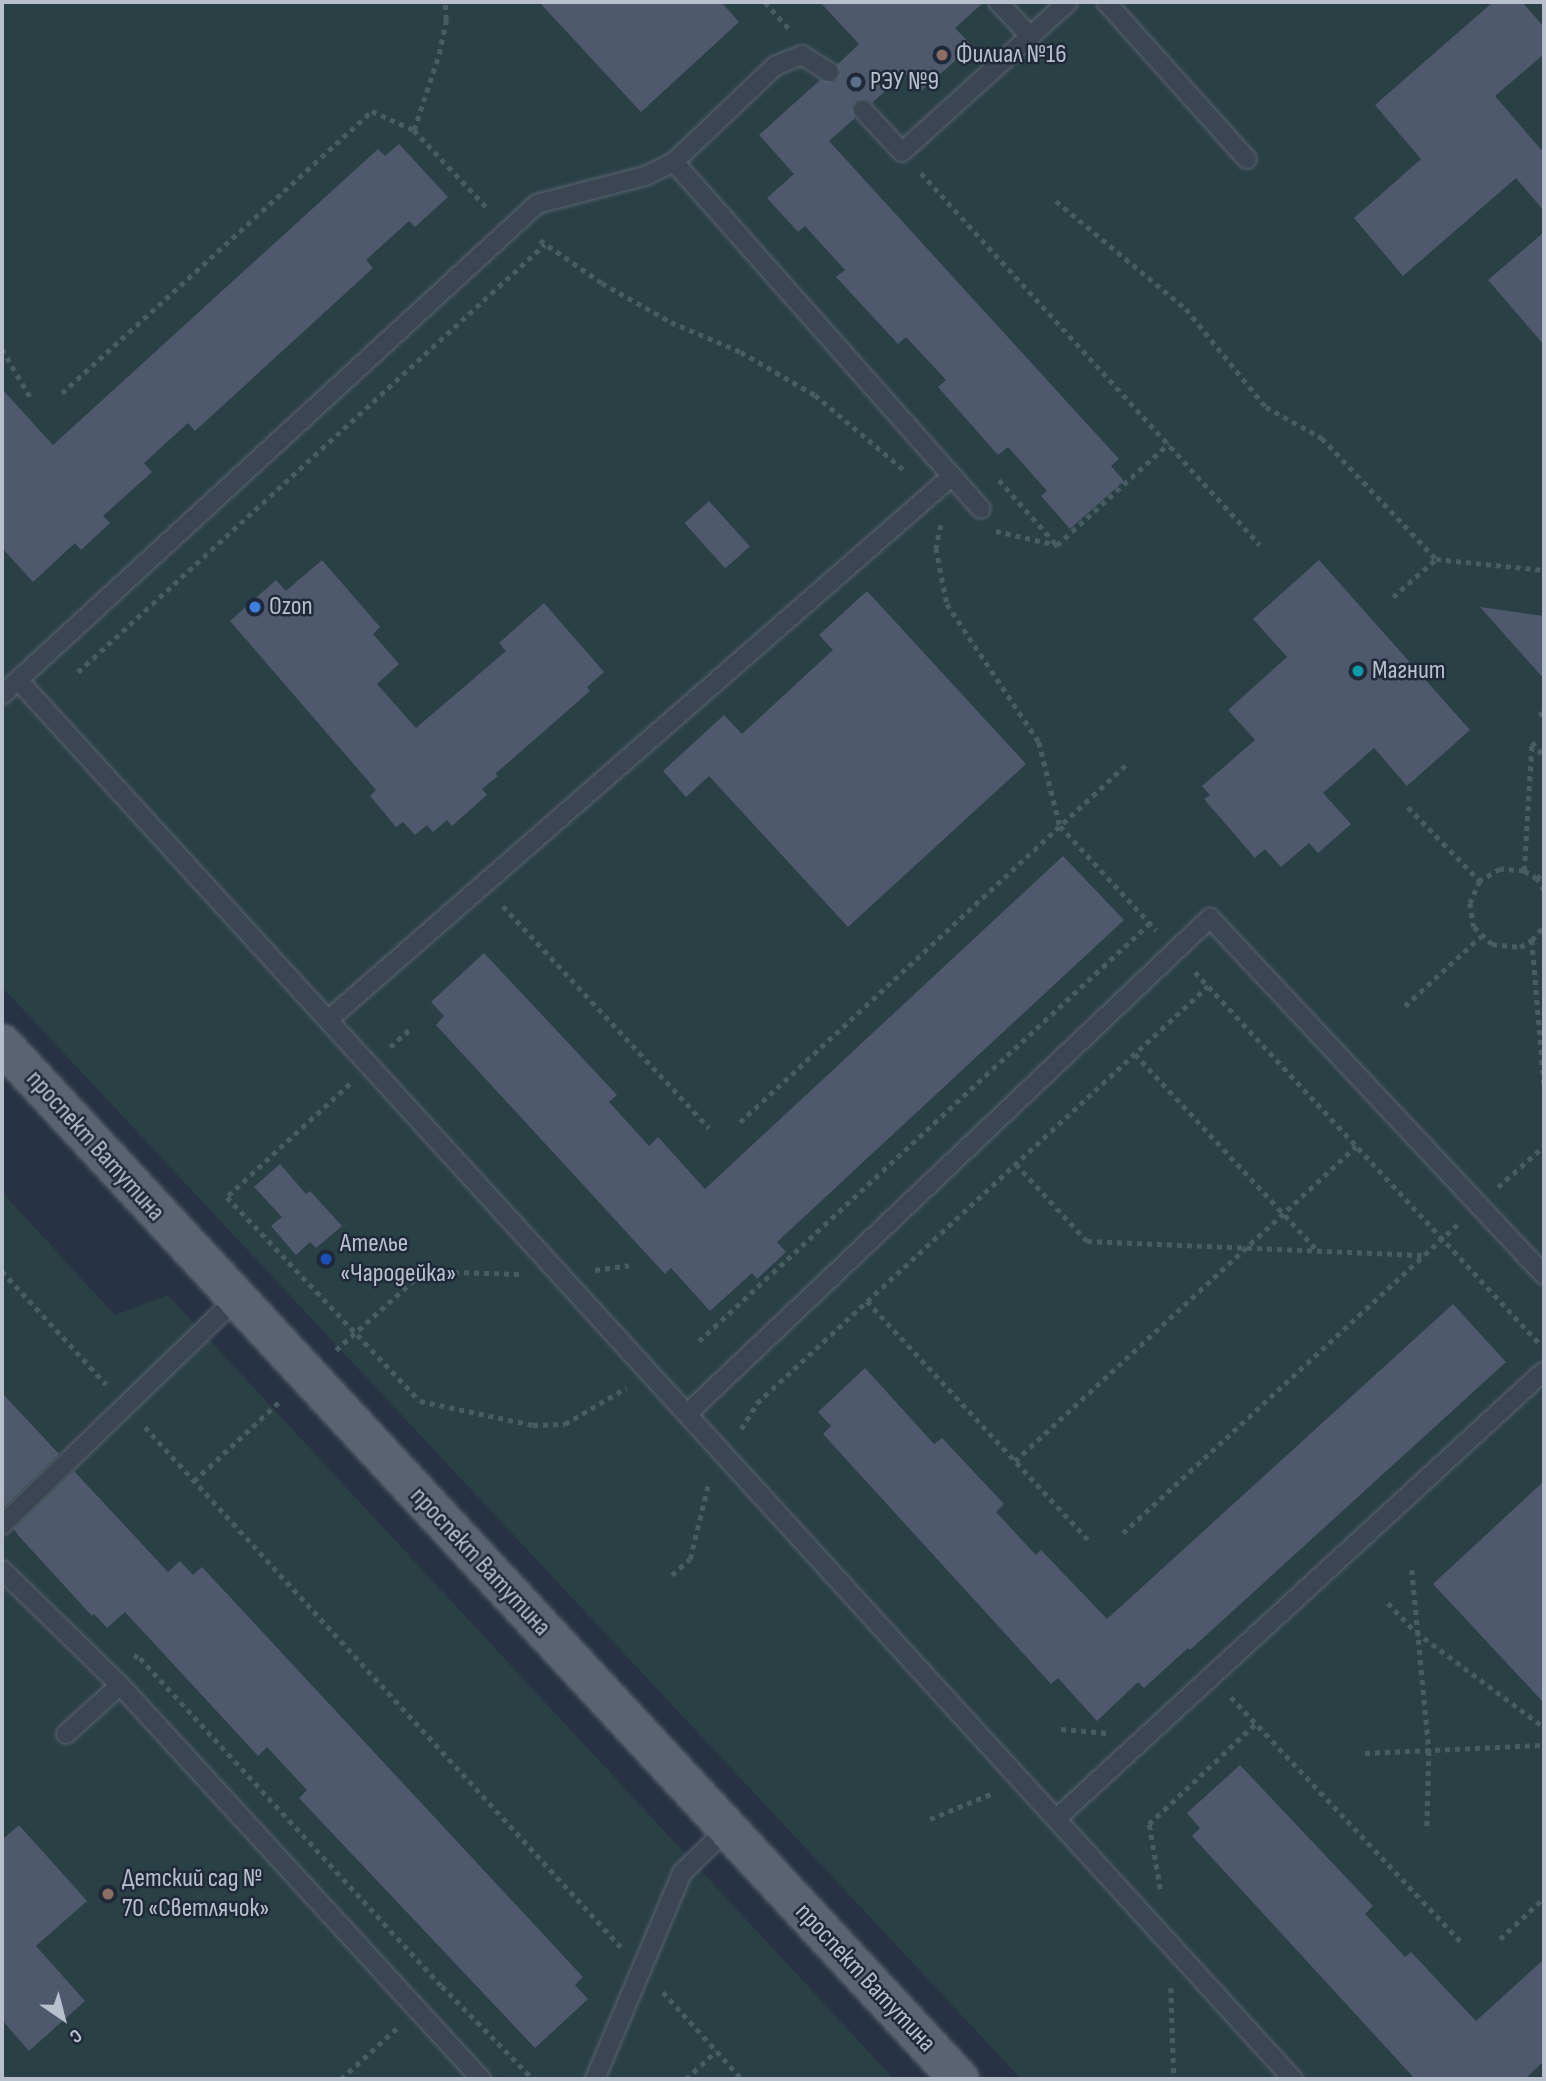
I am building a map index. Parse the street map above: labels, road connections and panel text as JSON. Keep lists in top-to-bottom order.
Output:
{
  "streets": {
    "main road": ["проспект Ватутина"]
  },
  "places": [
    "Филиал №16",
    "РЭУ №9",
    "Ozon",
    "Магнит",
    "Ателье «Чародейка»",
    "Детский сад № 70 «Светлячок»"
  ],
  "north": "bottom right"
}
